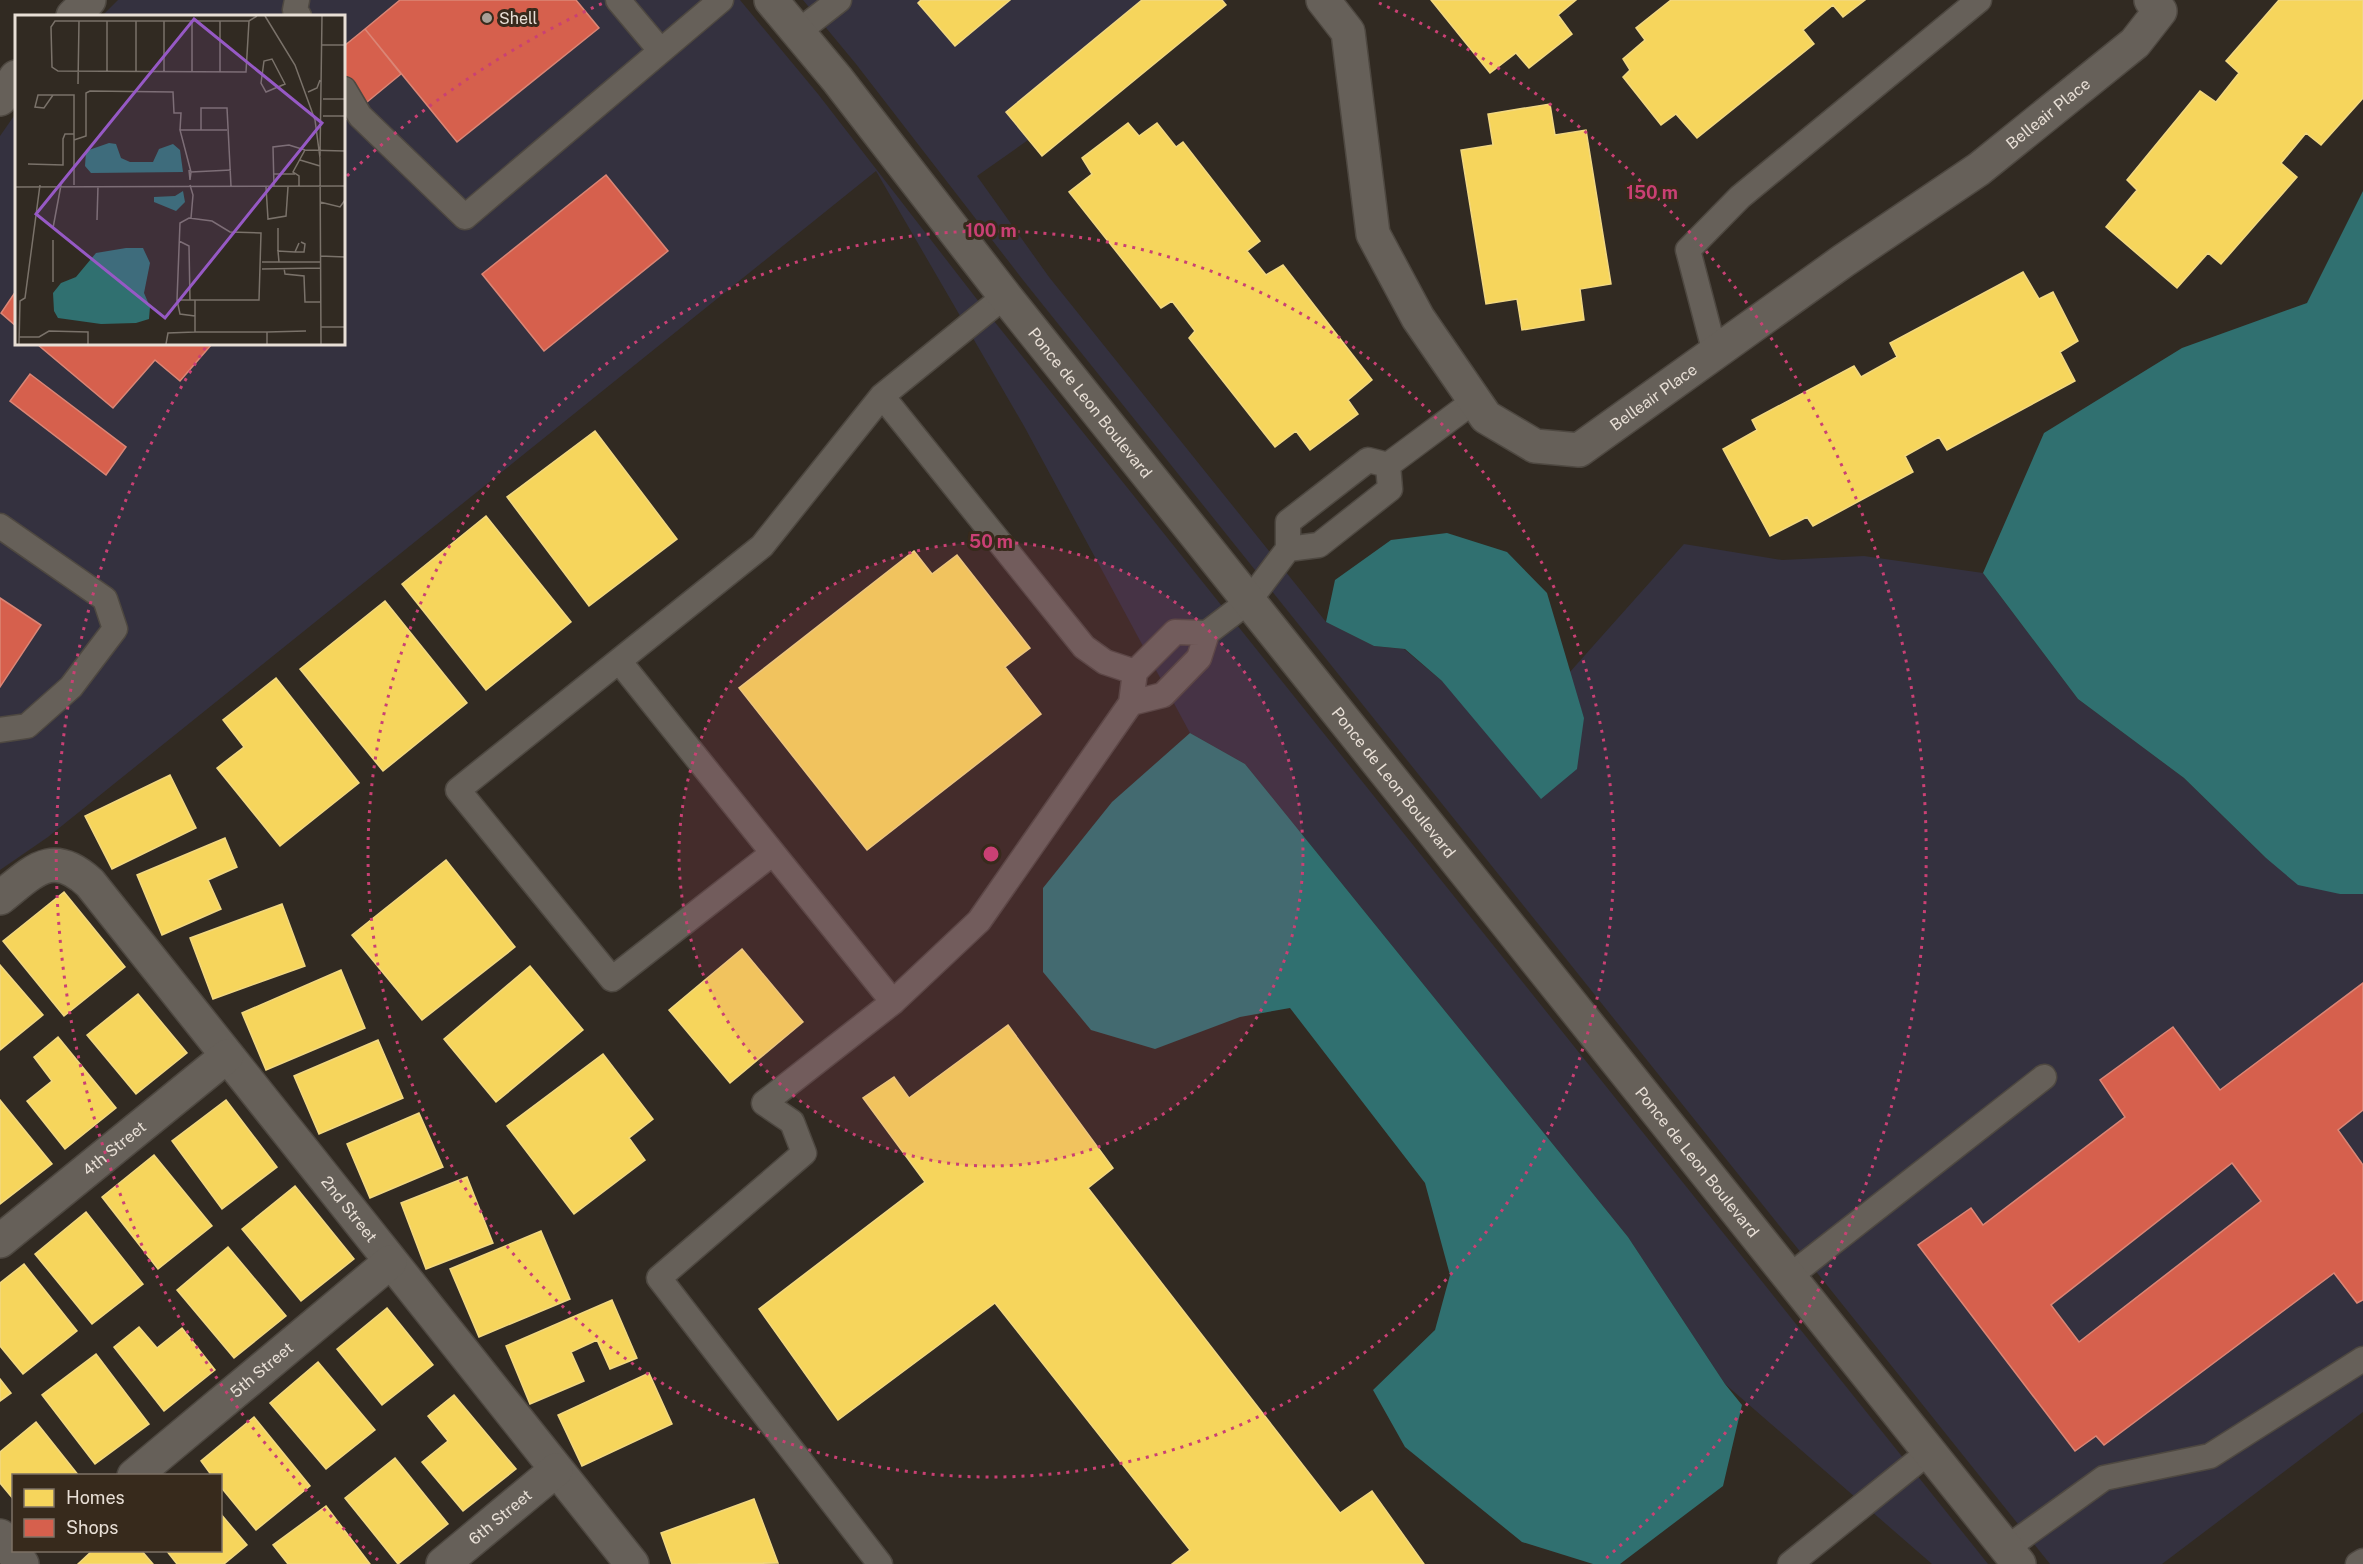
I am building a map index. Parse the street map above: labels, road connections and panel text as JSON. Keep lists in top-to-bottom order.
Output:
{
  "streets": {
    "street": [
      "Belleair Place",
      "Ponce de Leon Boulevard",
      "4th Street",
      "2nd Street",
      "5th Street",
      "6th Street"
    ]
  },
  "crossings": [
    ["4th Street", "2nd Street"],
    ["2nd Street", "5th Street"],
    ["2nd Street", "6th Street"]
  ],
  "places": ["Shell"],
  "legend": ["Homes", "Shops"],
  "rings": ["150 m", "100 m", "50 m"]
}
